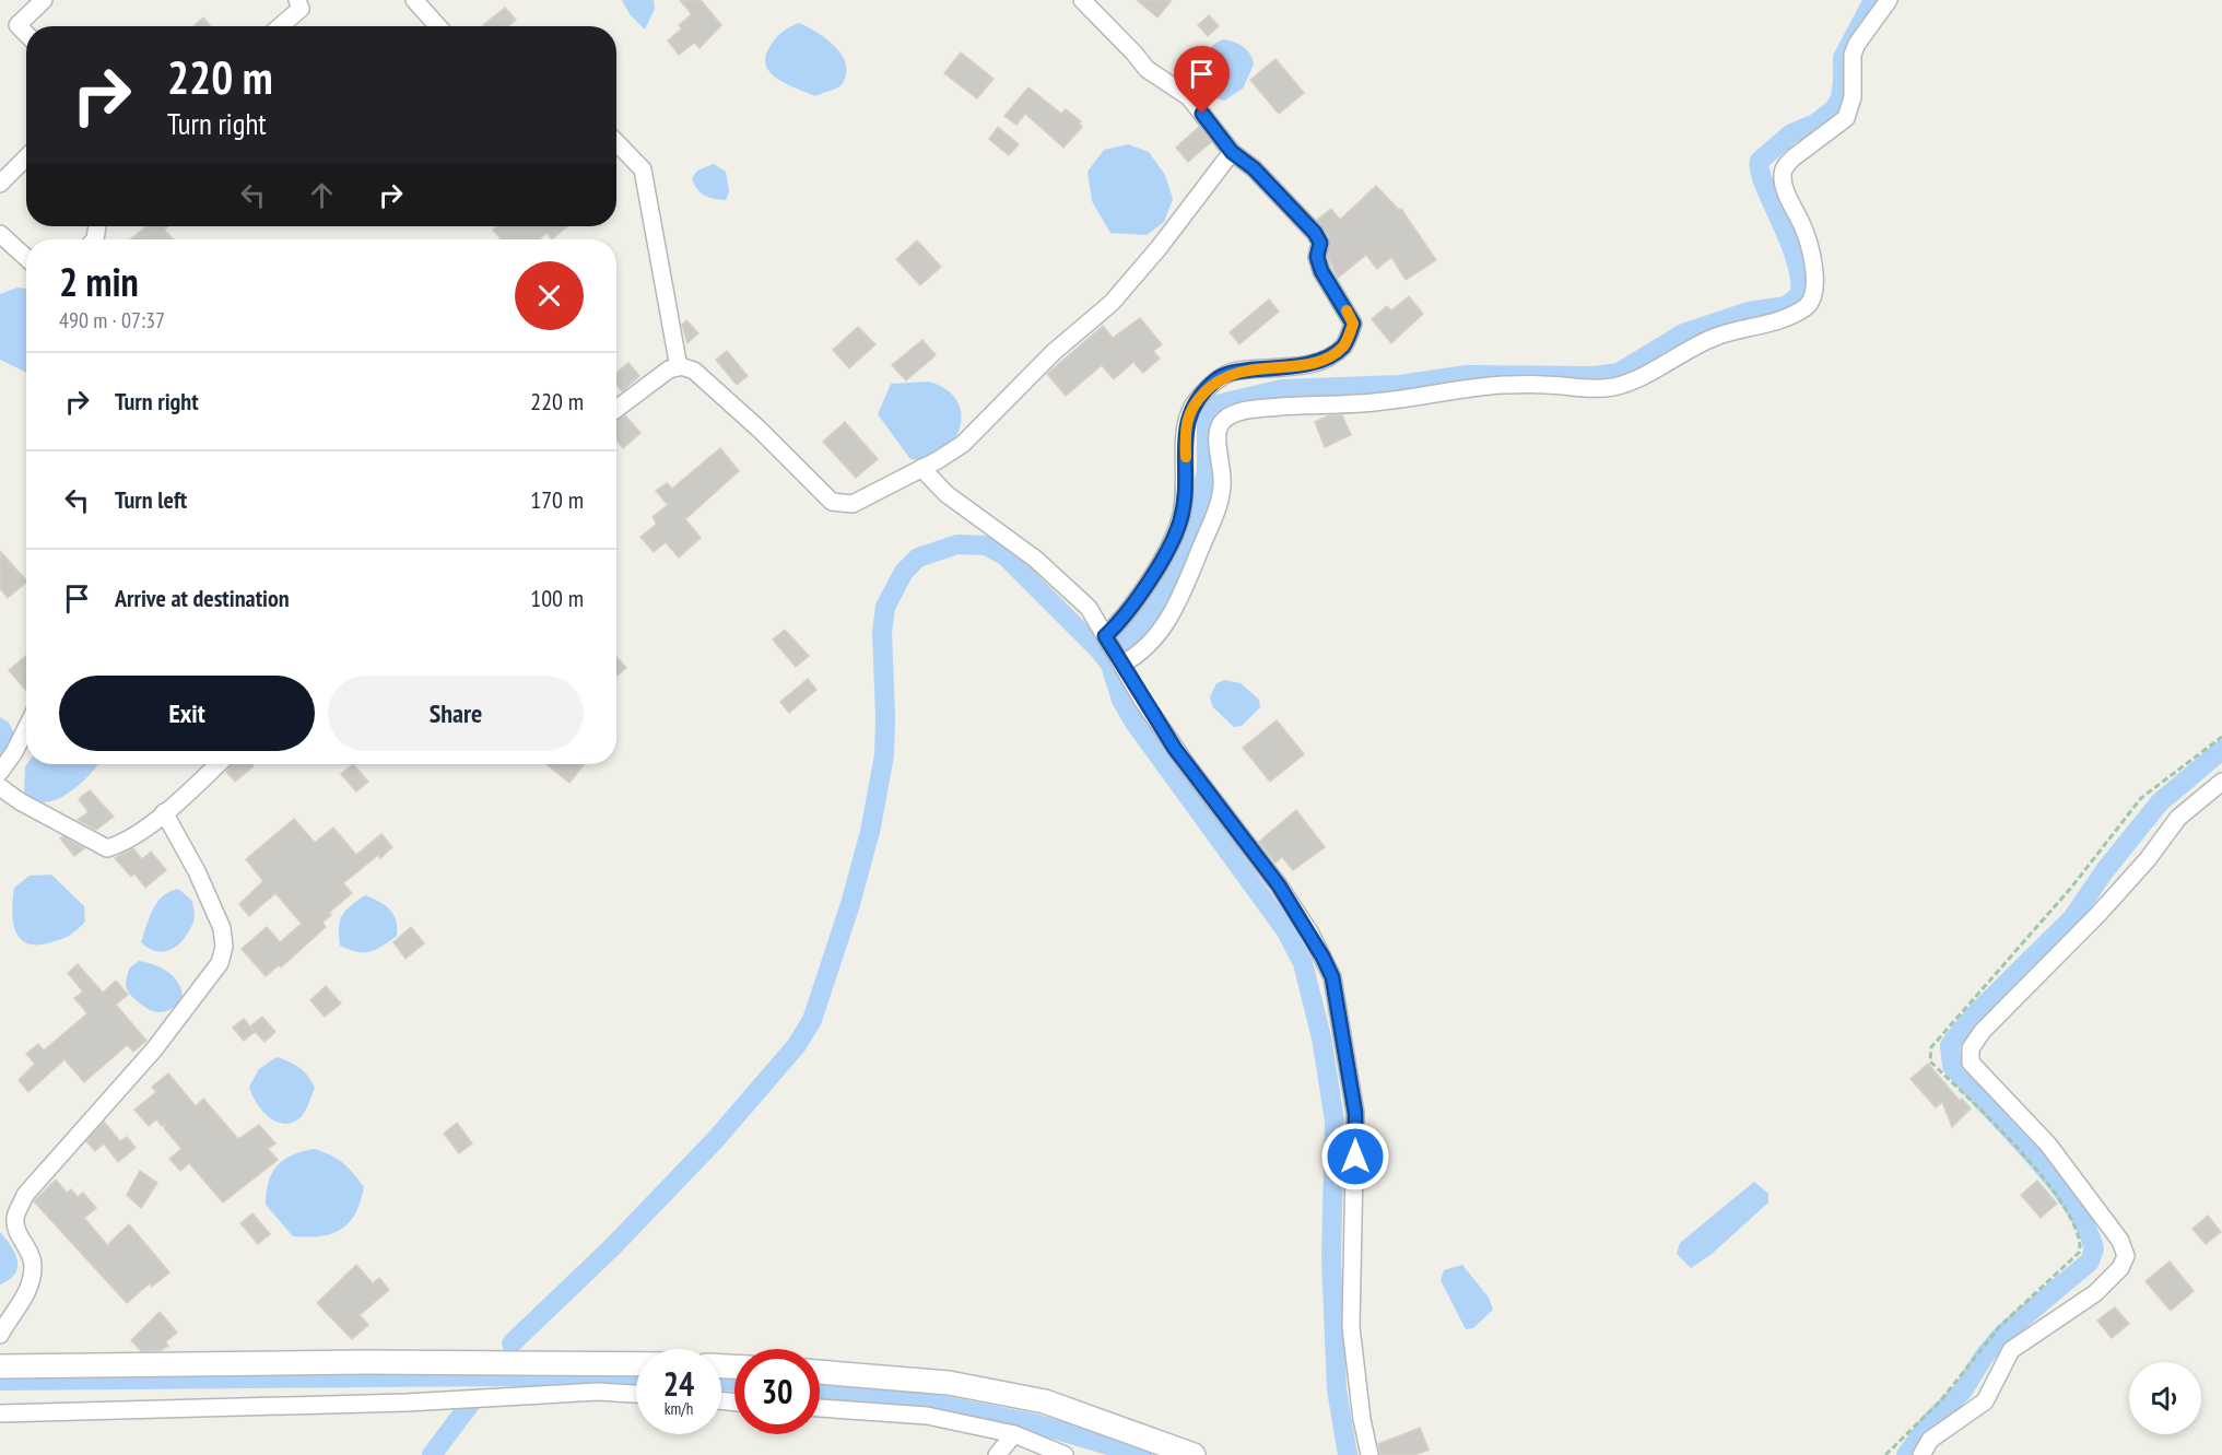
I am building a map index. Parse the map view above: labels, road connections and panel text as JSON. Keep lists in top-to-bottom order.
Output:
{
  "page": {
    "turn": ["220 m", "Turn right"],
    "heading": ["2 min", "490 m · 07:37"],
    "list": [
      {
        "name": "Turn right",
        "value": "220 m"
      },
      {
        "name": "Turn left",
        "value": "170 m"
      },
      {
        "name": "Arrive at destination",
        "value": "100 m"
      }
    ],
    "buttons": ["Exit", "Share"],
    "speed": "24 km/h",
    "limit": "30"
  }
}
